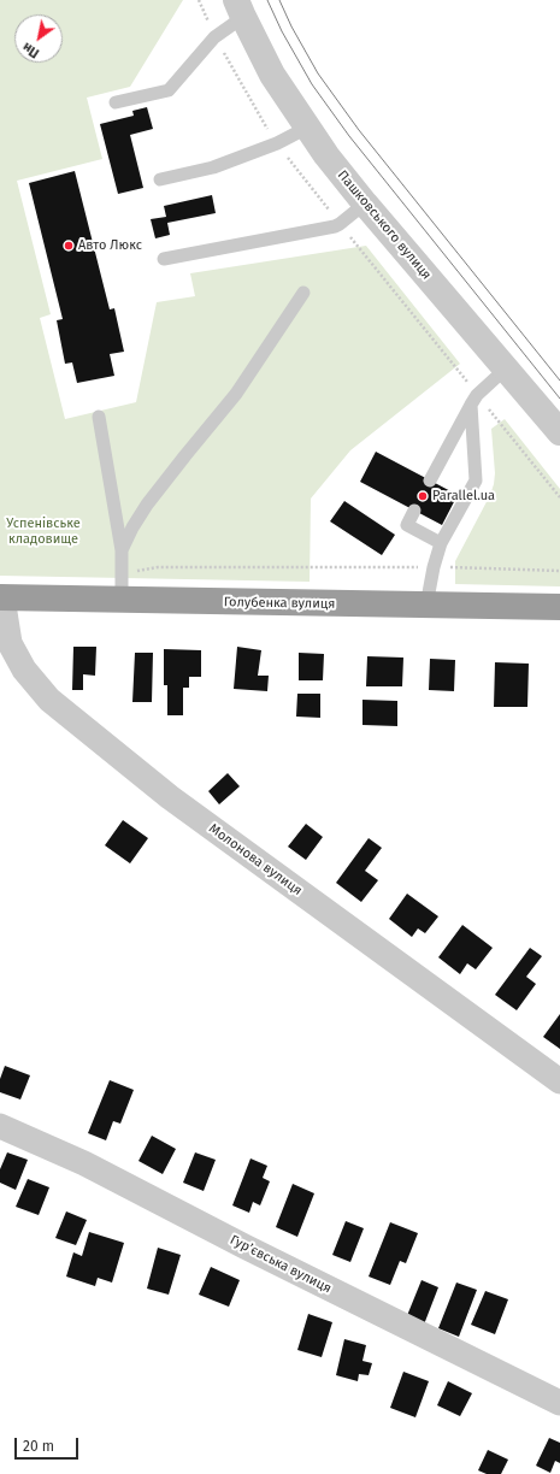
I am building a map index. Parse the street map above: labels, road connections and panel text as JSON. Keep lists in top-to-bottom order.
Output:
{
  "streets": {
    "highway": ["Голубенка вулиця"],
    "street": ["Пашковського вулиця", "Молонова вулиця", "Гур’євська вулиця"]
  },
  "crossings": [
    ["Голубенка вулиця", "Молонова вулиця"]
  ],
  "parks": ["Успенівське кладовище"],
  "places": ["Авто Люкс", "Parallel.ua"],
  "scale_bar": "20 m",
  "north": "bottom left"
}
